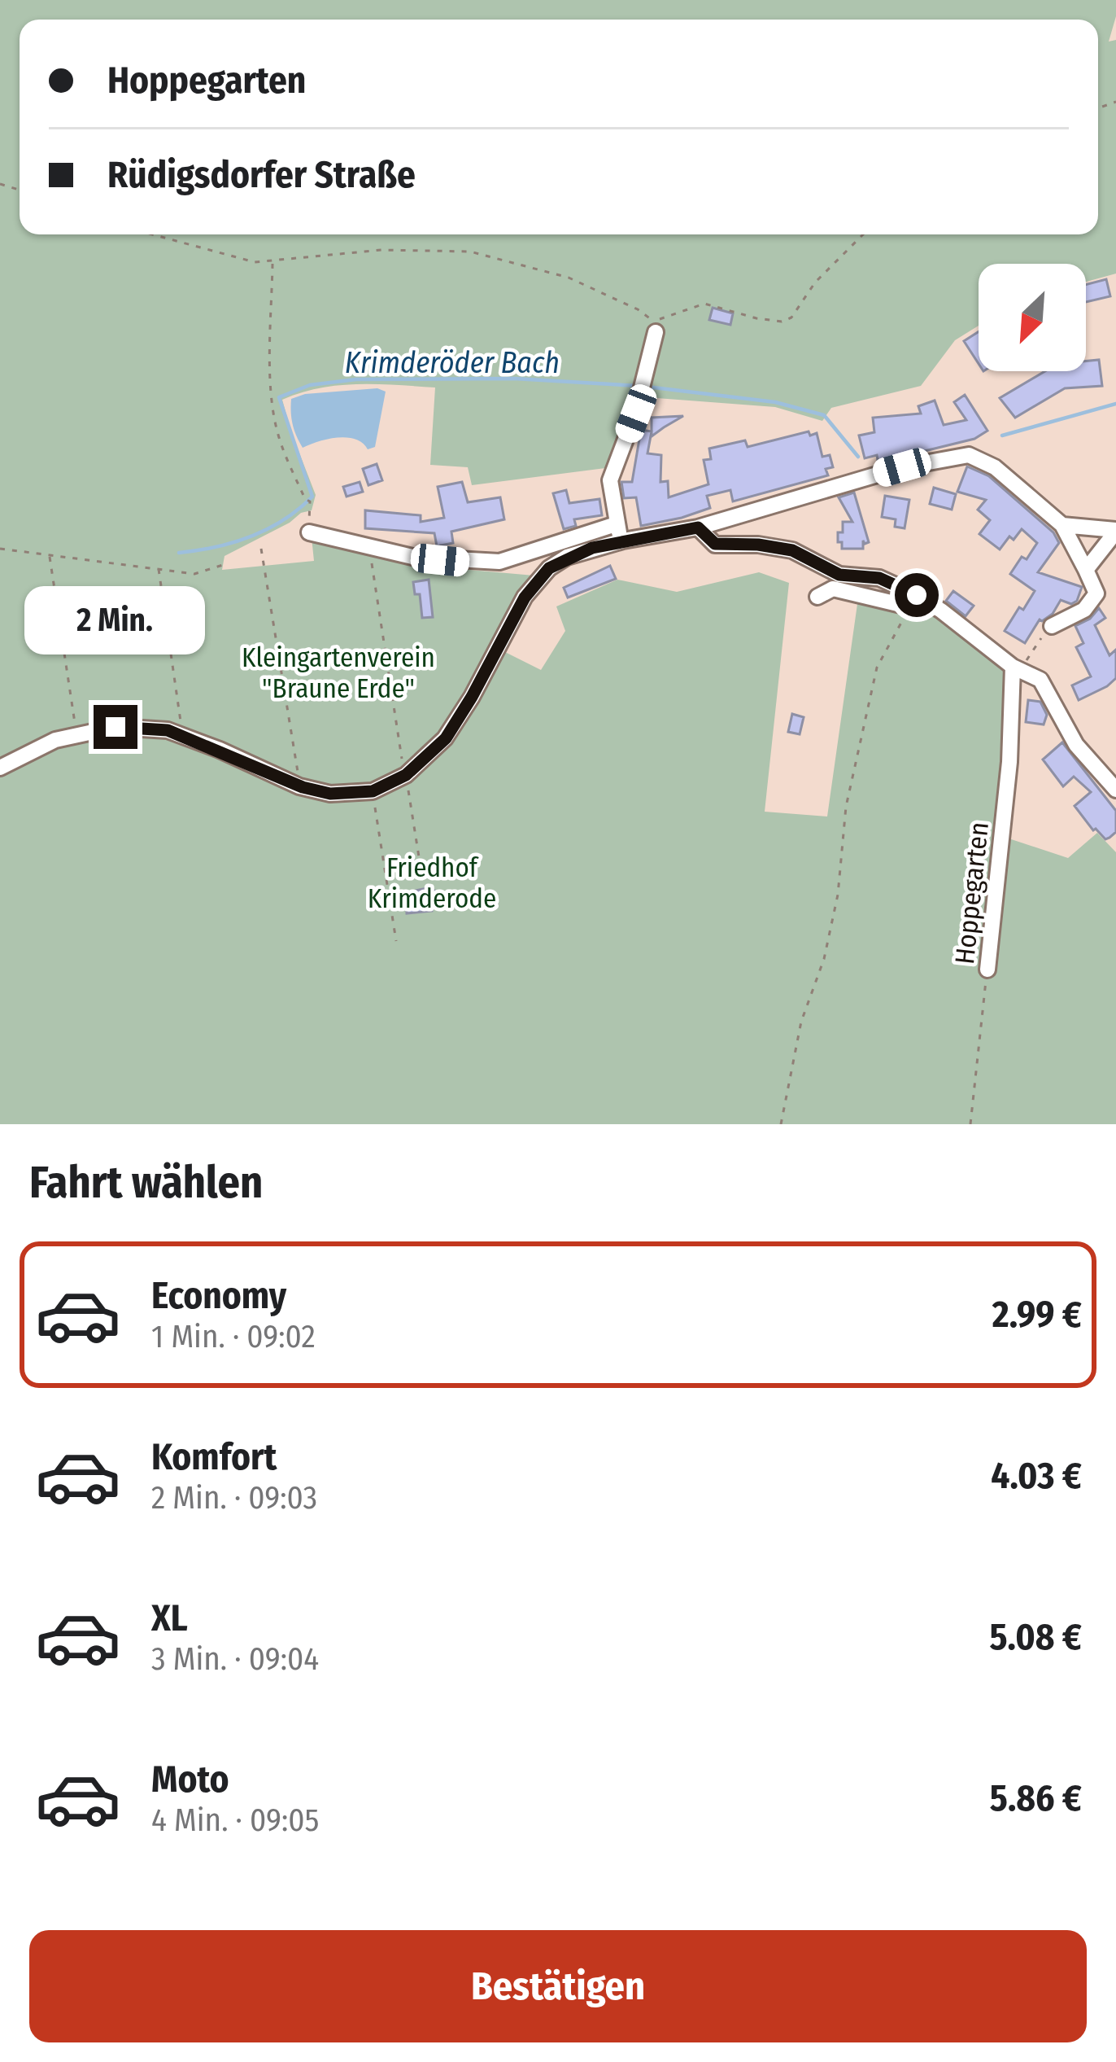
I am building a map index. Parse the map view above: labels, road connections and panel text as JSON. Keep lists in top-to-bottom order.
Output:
{
  "streets": {
    "street": ["Hoppegarten"]
  },
  "water": ["Krimderöder Bach"],
  "parks": ["Kleingartenverein \"Braune Erde\"", "Friedhof Krimderode"],
  "north": "bottom left",
  "page": {
    "banner": ["Hoppegarten", "Rüdigsdorfer Straße"],
    "bubble": "2 Min.",
    "heading": "Fahrt wählen",
    "list": [
      {
        "name": "Economy",
        "note": "1 Min. · 09:02",
        "value": "2.99 €"
      },
      {
        "name": "Komfort",
        "note": "2 Min. · 09:03",
        "value": "4.03 €"
      },
      {
        "name": "XL",
        "note": "3 Min. · 09:04",
        "value": "5.08 €"
      },
      {
        "name": "Moto",
        "note": "4 Min. · 09:05",
        "value": "5.86 €"
      }
    ],
    "buttons": "Bestätigen"
  }
}
